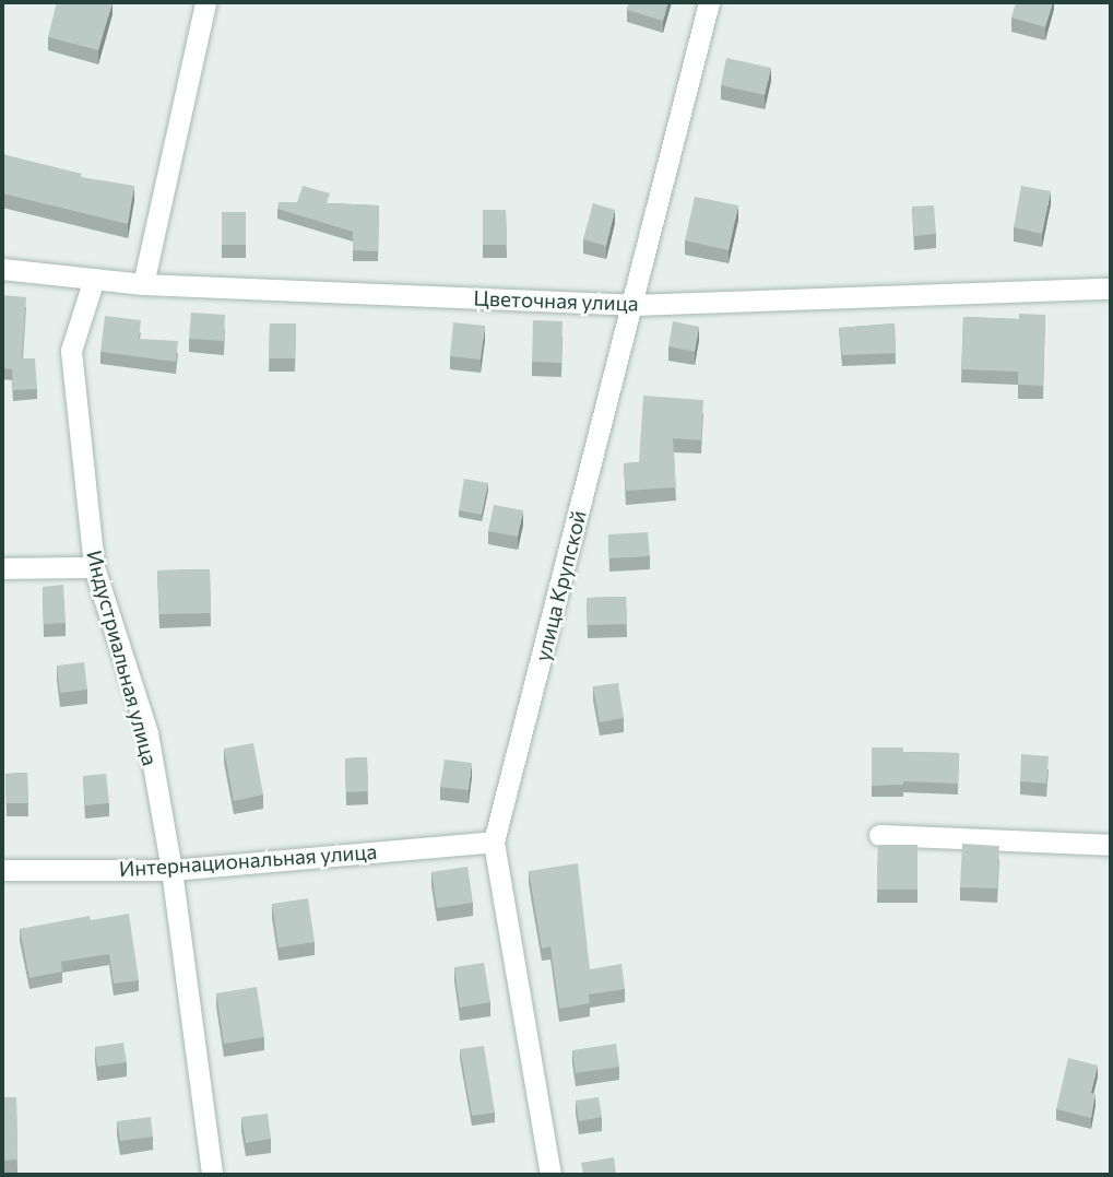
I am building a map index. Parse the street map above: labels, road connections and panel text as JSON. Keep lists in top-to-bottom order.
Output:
{
  "streets": {
    "street": [
      "Цветочная улица",
      "улица Крупской",
      "Индустриальная улица",
      "Интернациональная улица"
    ]
  },
  "crossings": [
    ["Цветочная улица", "улица Крупской"],
    ["Цветочная улица", "Индустриальная улица"],
    ["улица Крупской", "Интернациональная улица"],
    ["Индустриальная улица", "Интернациональная улица"]
  ]
}
